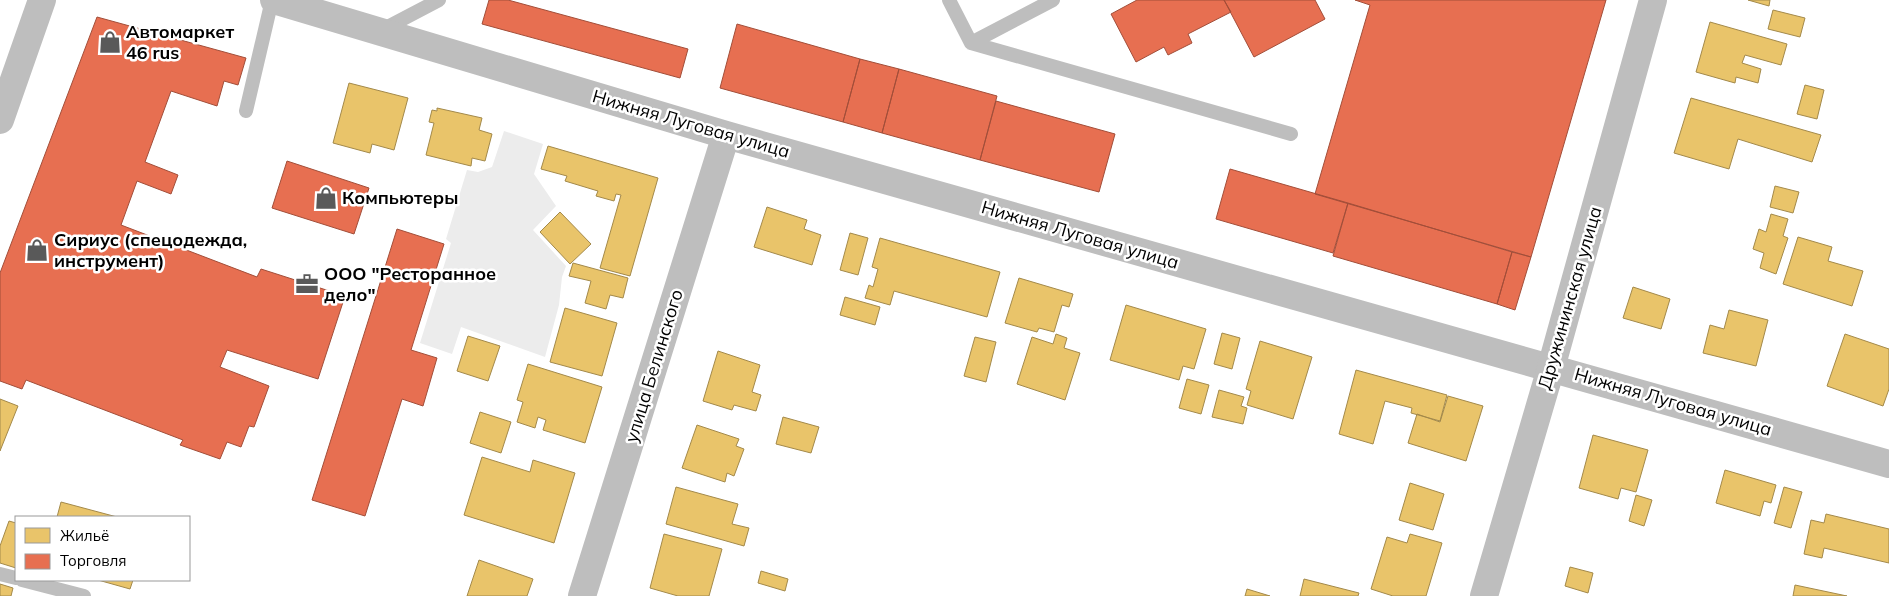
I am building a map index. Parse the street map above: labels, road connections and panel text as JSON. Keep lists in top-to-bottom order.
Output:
{
  "streets": {
    "street": ["Нижняя Луговая улица", "Дружининская улица", "улица Белинского"]
  },
  "crossings": [
    ["Нижняя Луговая улица", "Дружининская улица"],
    ["Нижняя Луговая улица", "улица Белинского"]
  ],
  "places": {
    "shop": ["Автомаркет 46 rus", "Компьютеры", "Сириус (спецодежда, инструмент)"],
    "office": ["ООО \"Ресторанное дело\""]
  },
  "legend": ["Жильё", "Торговля"]
}
